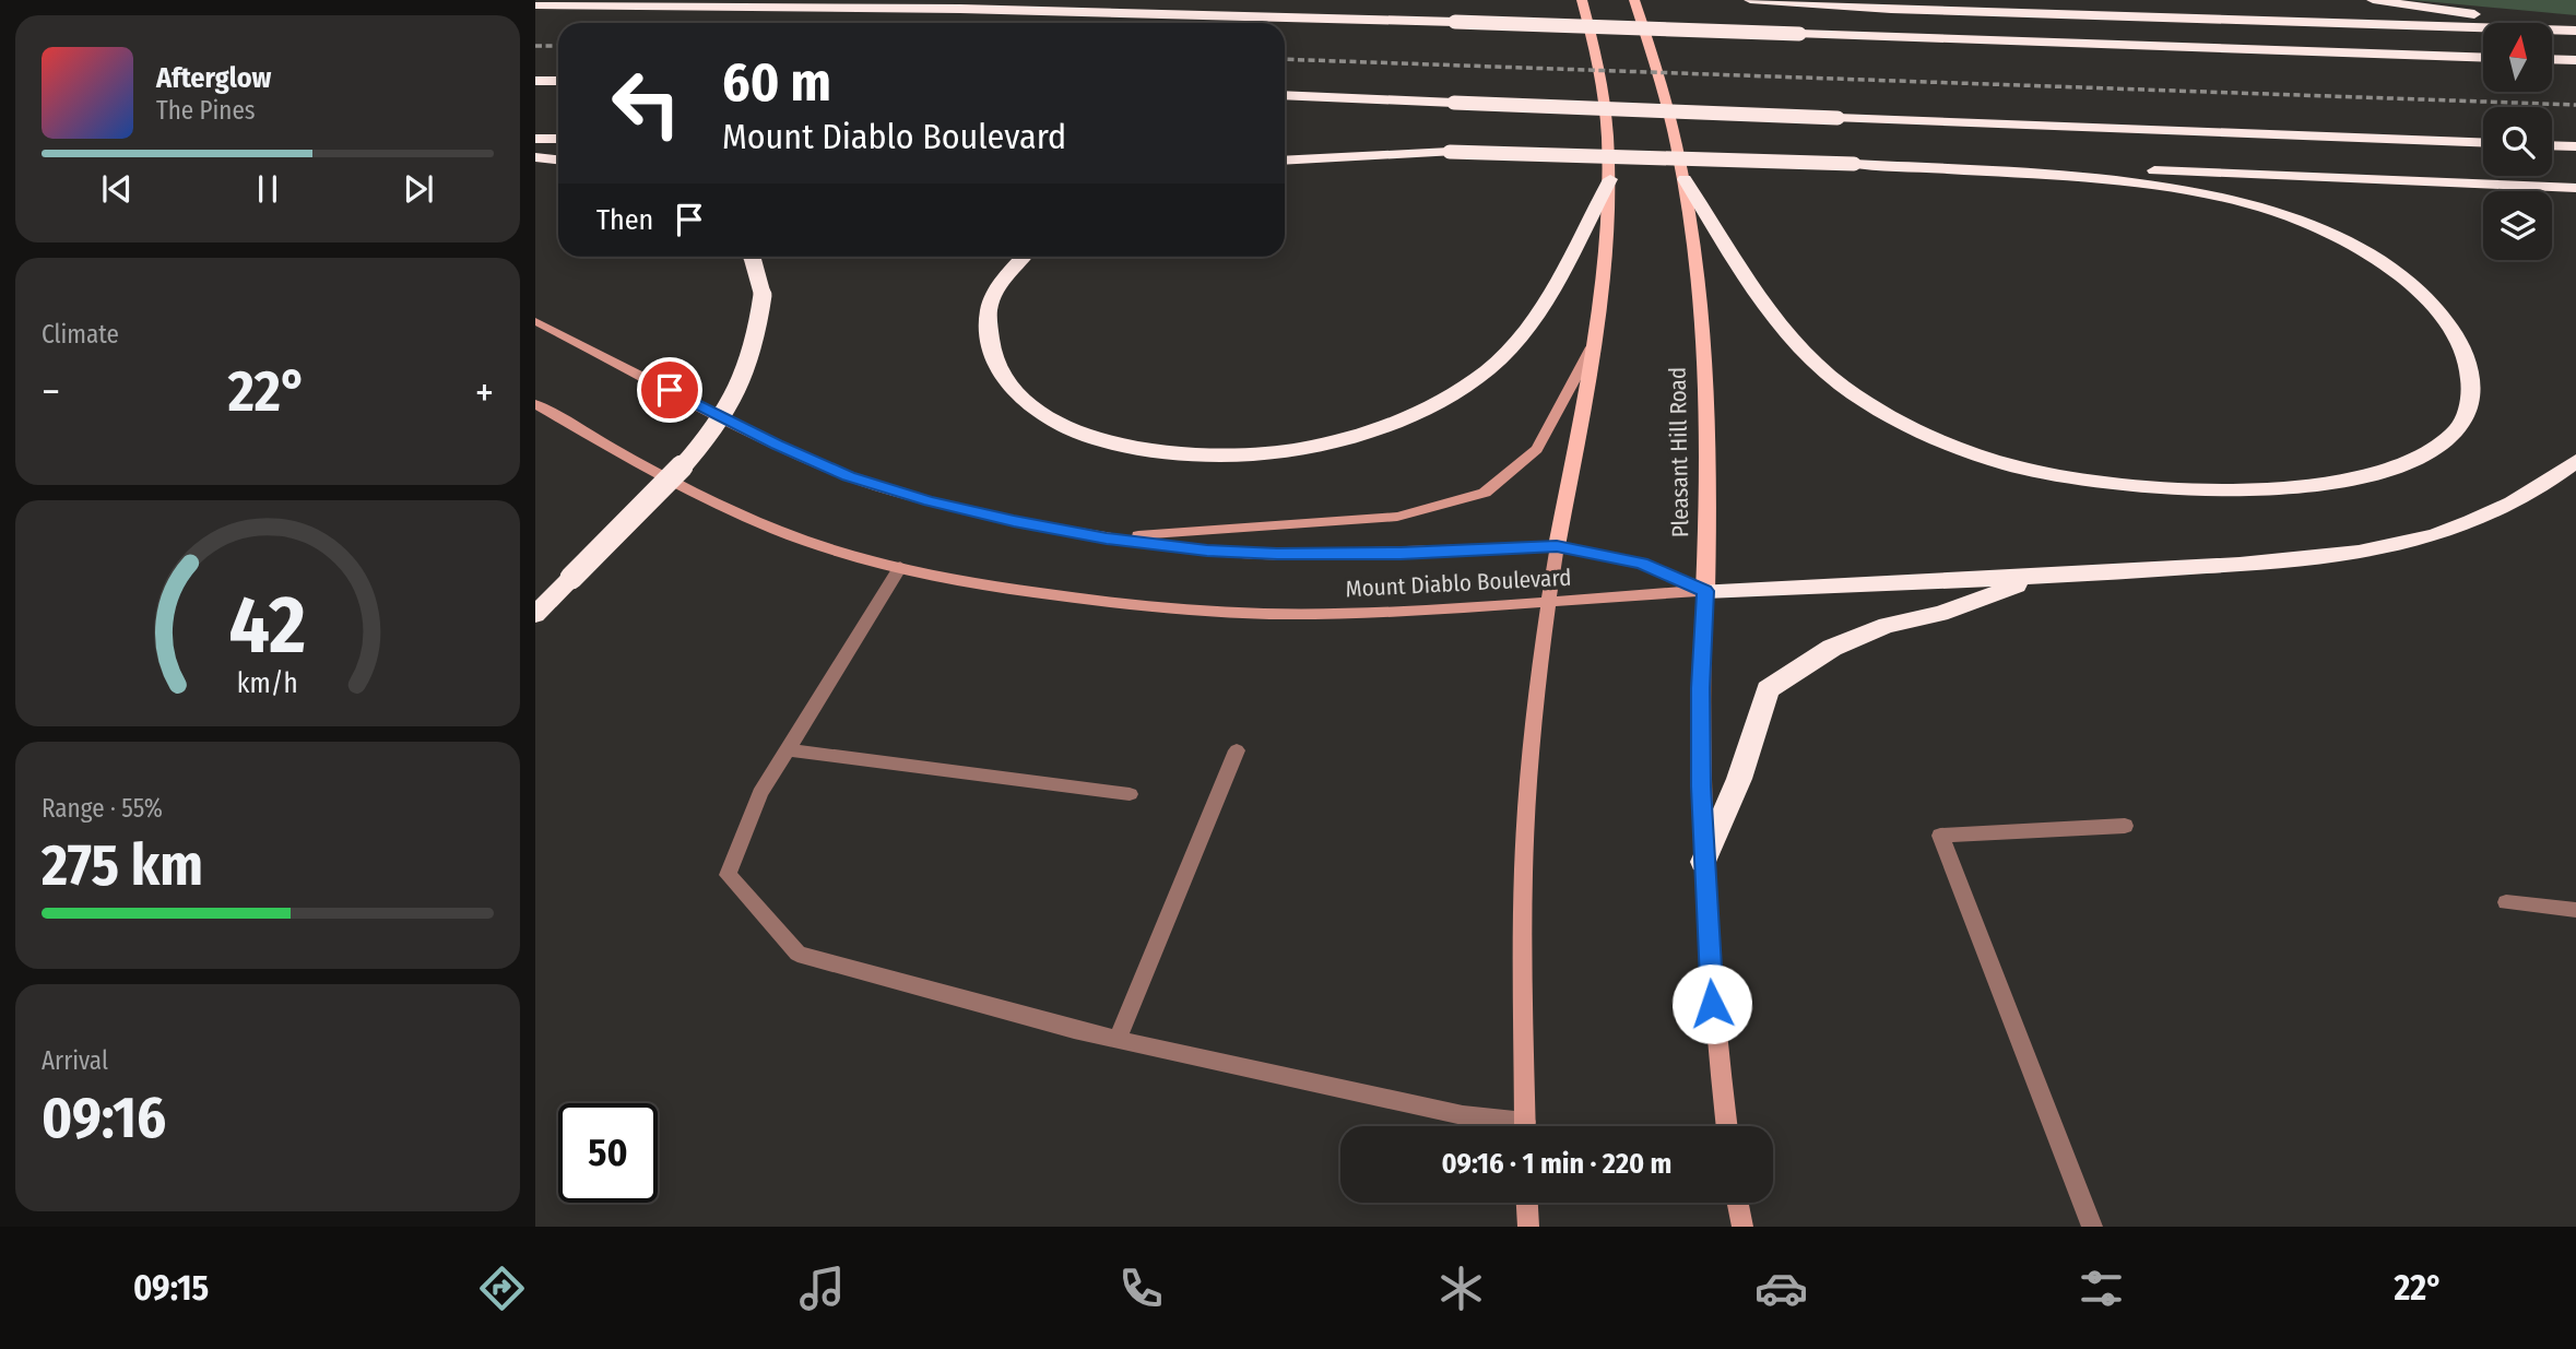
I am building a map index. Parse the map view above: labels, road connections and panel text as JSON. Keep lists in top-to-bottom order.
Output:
{
  "streets": {
    "main road": ["Pleasant Hill Road", "Mount Diablo Boulevard"]
  },
  "crossings": [
    ["Pleasant Hill Road", "Mount Diablo Boulevard"]
  ],
  "north": "top",
  "page": {
    "turn": ["60 m", "Mount Diablo Boulevard"],
    "song": ["Afterglow", "The Pines"],
    "then": "Then",
    "tile": [
      "Climate",
      ["Range · 55%", "275 km"],
      ["Arrival", "09:16"]
    ],
    "heat": ["−", "22°", "+"],
    "limit": "50",
    "trip": "09:16 · 1 min · 220 m",
    "tabs": ["09:15", "22°"],
    "gauge": ["42", "km/h"]
  }
}
